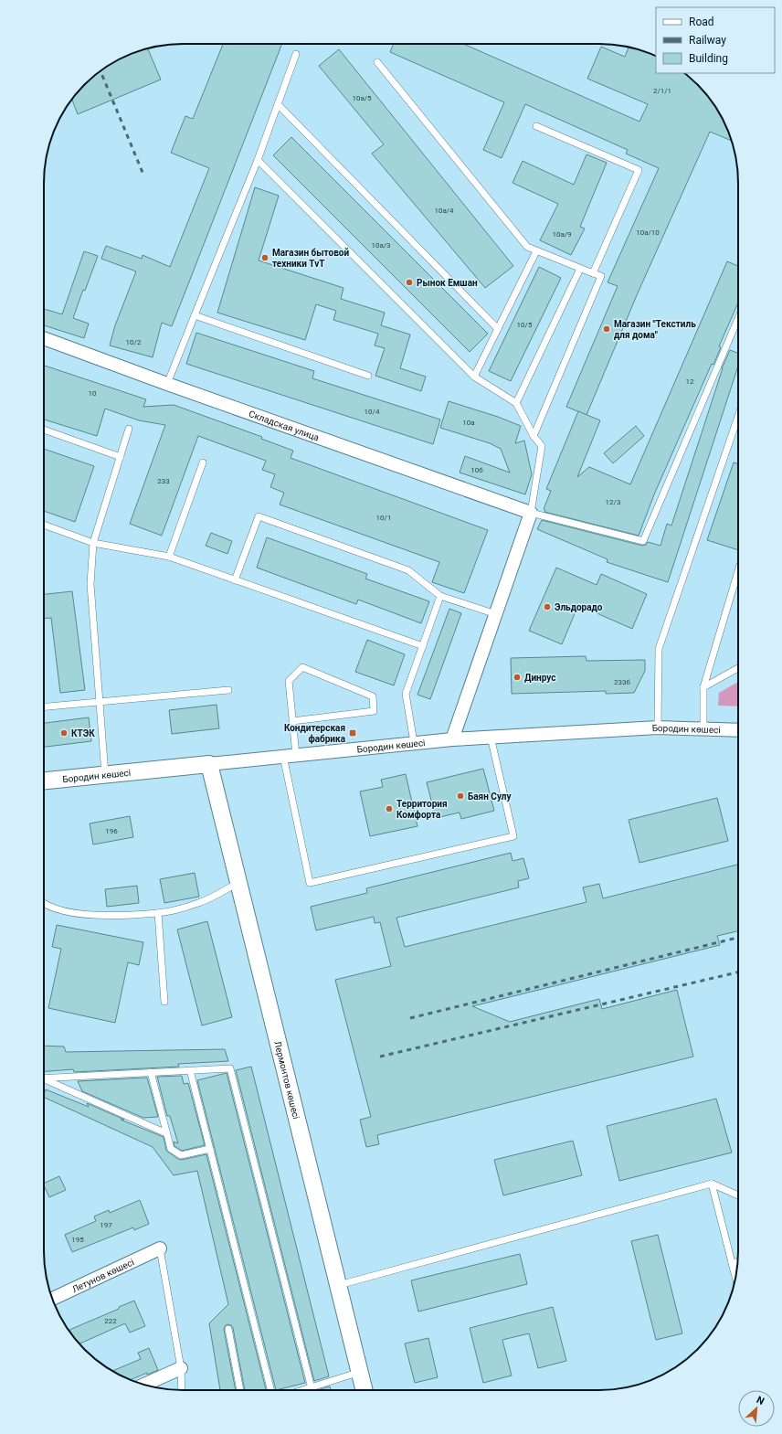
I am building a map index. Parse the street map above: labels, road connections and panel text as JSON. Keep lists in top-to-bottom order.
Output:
{
  "streets": {
    "street": [
      "Складская улица",
      "Бородин көшесі",
      "Лермонтов көшесі",
      "Летунов көшесі"
    ]
  },
  "crossings": [
    ["Бородин көшесі", "Лермонтов көшесі"]
  ],
  "places": {
    "other": [
      "Магазин бытовой техники TvT",
      "Рынок Емшан",
      "Магазин \"Текстиль для дома\"",
      "Эльдорадо",
      "Динрус",
      "КТЭК",
      "Баян Сулу",
      "Территория Комфорта"
    ],
    "transit": ["Кондитерская фабрика"]
  },
  "house_numbers": [
    "2/1/1",
    "10а/5",
    "10а/4",
    "10а/10",
    "10а/9",
    "10а/3",
    "10/5",
    "10/2",
    "12",
    "10",
    "10/4",
    "10а",
    "10б",
    "233",
    "12/3",
    "10/1",
    "233б",
    "196",
    "197",
    "195",
    "222"
  ],
  "legend": ["Road", "Railway", "Building"],
  "north": "top right"
}
